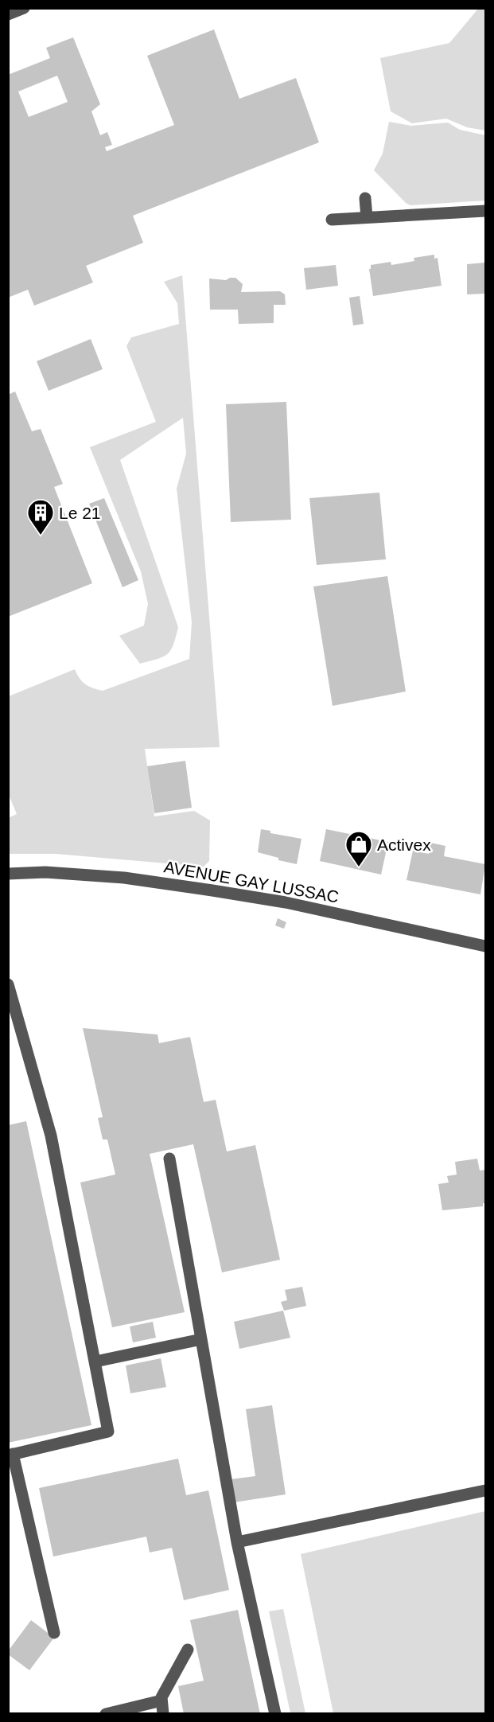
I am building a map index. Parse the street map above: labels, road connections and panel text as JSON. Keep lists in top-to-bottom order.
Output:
{
  "streets": {
    "street": ["AVENUE GAY LUSSAC"]
  },
  "places": {
    "building": ["Le 21"],
    "shop": ["Activex"]
  }
}
